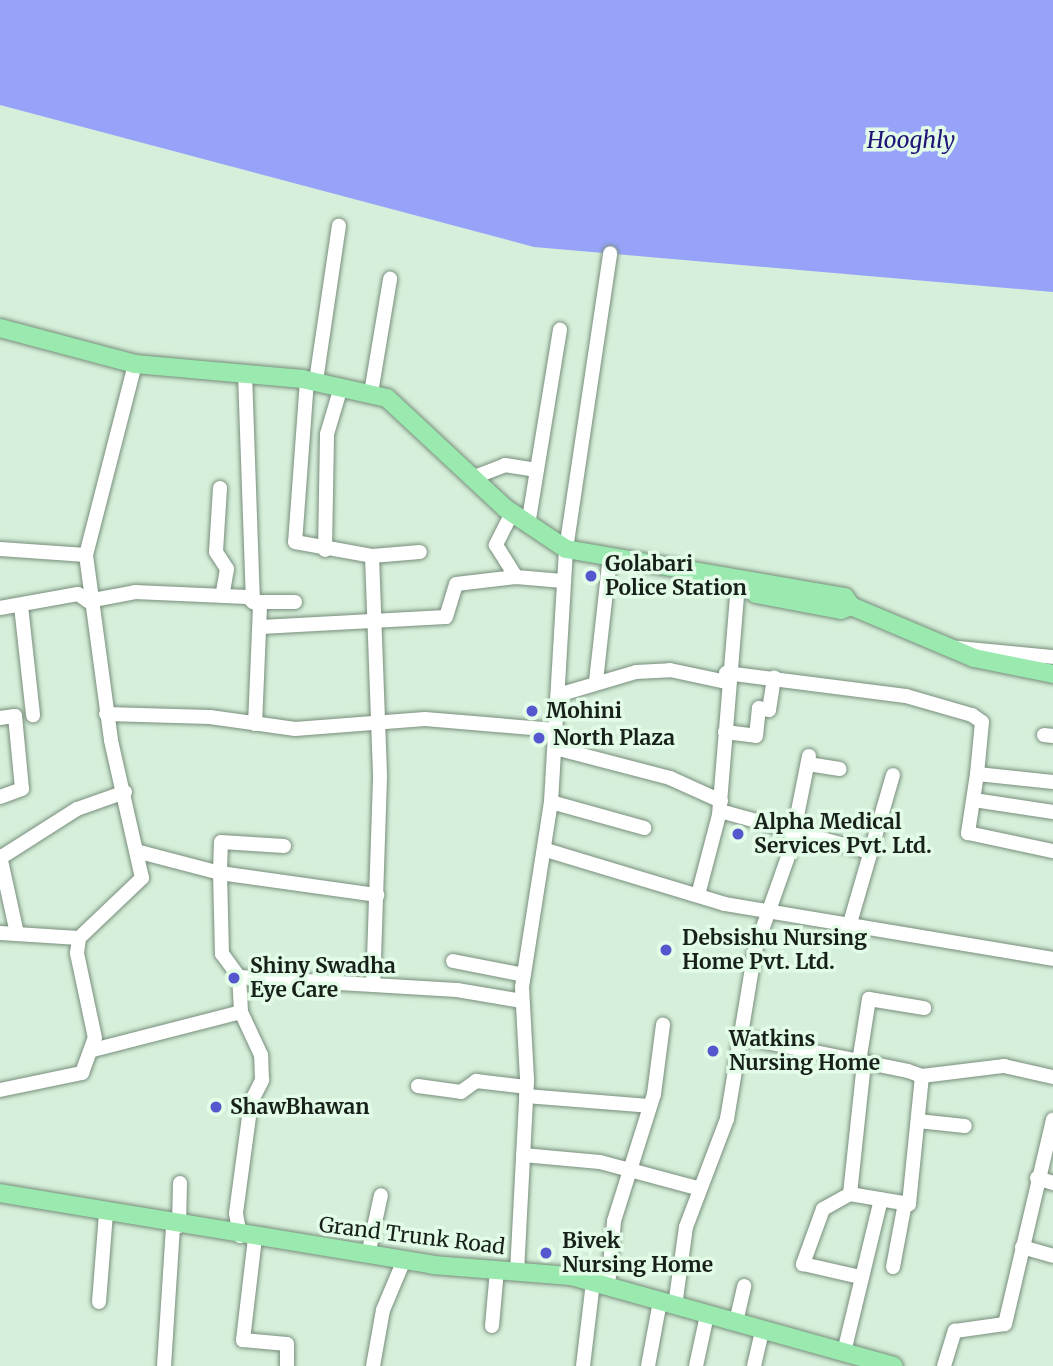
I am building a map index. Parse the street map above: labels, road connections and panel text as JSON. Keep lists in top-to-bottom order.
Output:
{
  "streets": {
    "main road": ["Grand Trunk Road"]
  },
  "water": ["Hooghly"],
  "places": [
    "Golabari Police Station",
    "Mohini",
    "North Plaza",
    "Alpha Medical Services Pvt. Ltd.",
    "Debsishu Nursing Home Pvt. Ltd.",
    "Shiny Swadha Eye Care",
    "Watkins Nursing Home",
    "ShawBhawan",
    "Bivek Nursing Home"
  ]
}
